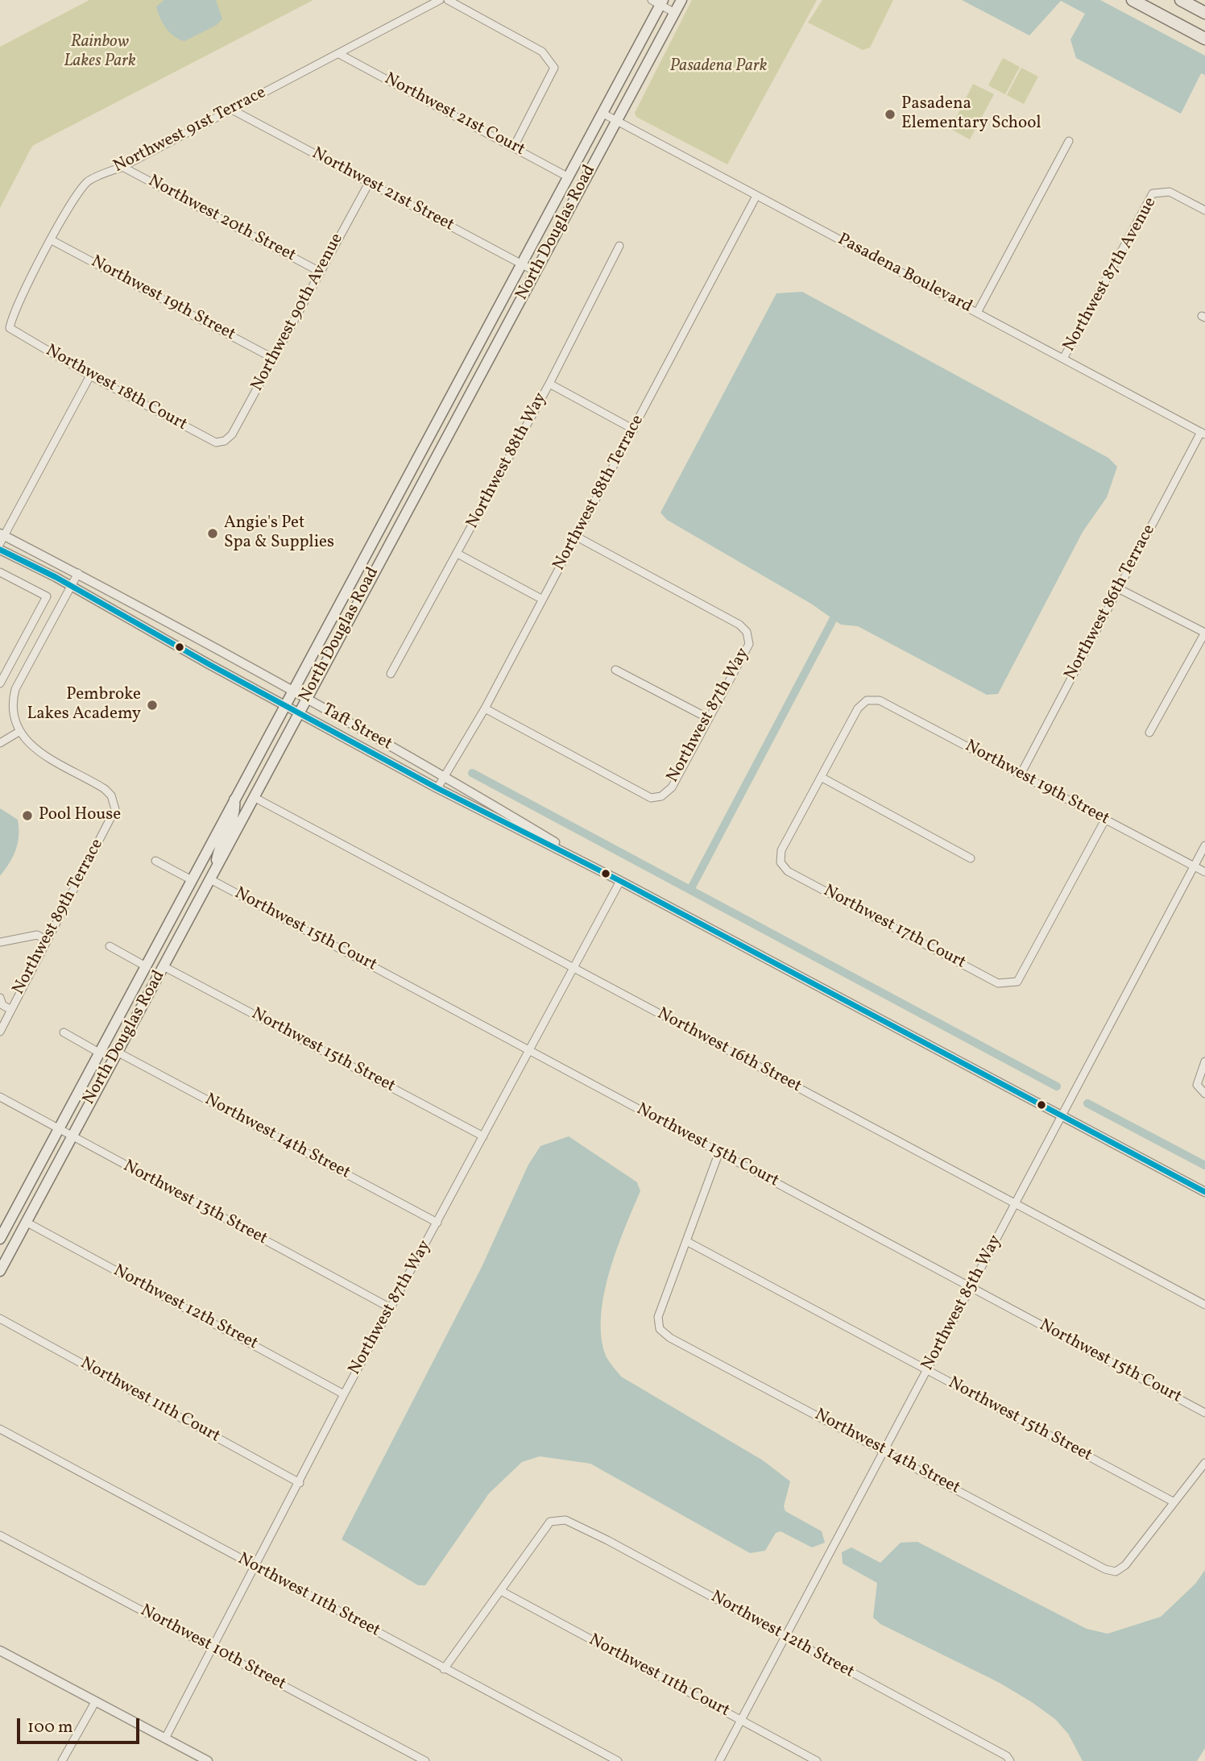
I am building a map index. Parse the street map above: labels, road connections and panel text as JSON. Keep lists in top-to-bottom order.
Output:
{
  "streets": {
    "main road": ["North Douglas Road"],
    "street": [
      "Northwest 21st Court",
      "Northwest 91st Terrace",
      "Northwest 21st Street",
      "Northwest 20th Street",
      "Pasadena Boulevard",
      "Northwest 87th Avenue",
      "Northwest 19th Street",
      "Northwest 90th Avenue",
      "Northwest 18th Court",
      "Northwest 88th Way",
      "Northwest 88th Terrace",
      "Northwest 86th Terrace",
      "Northwest 87th Way",
      "Taft Street",
      "Northwest 89th Terrace",
      "Northwest 17th Court",
      "Northwest 15th Court",
      "Northwest 15th Street",
      "Northwest 16th Street",
      "Northwest 14th Street",
      "Northwest 13th Street",
      "Northwest 85th Way",
      "Northwest 12th Street",
      "Northwest 11th Court",
      "Northwest 11th Street",
      "Northwest 10th Street"
    ]
  },
  "crossings": [
    ["Northwest 21st Court", "Northwest 91st Terrace"],
    ["Northwest 21st Court", "North Douglas Road"],
    ["Northwest 91st Terrace", "Northwest 21st Street"],
    ["Northwest 91st Terrace", "Northwest 20th Street"],
    ["Northwest 91st Terrace", "Northwest 19th Street"],
    ["Northwest 91st Terrace", "Northwest 18th Court"],
    ["Northwest 21st Street", "North Douglas Road"],
    ["Northwest 21st Street", "Northwest 90th Avenue"],
    ["Northwest 20th Street", "Northwest 90th Avenue"],
    ["North Douglas Road", "Pasadena Boulevard"],
    ["North Douglas Road", "Taft Street"],
    ["North Douglas Road", "Northwest 15th Court"],
    ["North Douglas Road", "Northwest 15th Street"],
    ["North Douglas Road", "Northwest 16th Street"],
    ["North Douglas Road", "Northwest 14th Street"],
    ["North Douglas Road", "Northwest 13th Street"],
    ["North Douglas Road", "Northwest 12th Street"],
    ["Pasadena Boulevard", "Northwest 87th Avenue"],
    ["Pasadena Boulevard", "Northwest 88th Terrace"],
    ["Pasadena Boulevard", "Northwest 86th Terrace"],
    ["Northwest 19th Street", "Northwest 90th Avenue"],
    ["Northwest 19th Street", "Northwest 86th Terrace"],
    ["Northwest 19th Street", "Northwest 17th Court"],
    ["Northwest 19th Street", "Northwest 85th Way"],
    ["Northwest 90th Avenue", "Northwest 18th Court"],
    ["Northwest 88th Terrace", "Northwest 87th Way"],
    ["Northwest 88th Terrace", "Taft Street"],
    ["Northwest 87th Way", "Taft Street"],
    ["Northwest 87th Way", "Northwest 15th Court"],
    ["Northwest 87th Way", "Northwest 15th Street"],
    ["Northwest 87th Way", "Northwest 16th Street"],
    ["Northwest 87th Way", "Northwest 14th Street"],
    ["Northwest 87th Way", "Northwest 13th Street"],
    ["Northwest 87th Way", "Northwest 12th Street"],
    ["Northwest 87th Way", "Northwest 11th Court"],
    ["Northwest 87th Way", "Northwest 11th Street"],
    ["Northwest 87th Way", "Northwest 10th Street"],
    ["Taft Street", "Northwest 85th Way"],
    ["Northwest 15th Court", "Northwest 85th Way"],
    ["Northwest 15th Street", "Northwest 14th Street"],
    ["Northwest 15th Street", "Northwest 85th Way"],
    ["Northwest 16th Street", "Northwest 85th Way"],
    ["Northwest 14th Street", "Northwest 85th Way"],
    ["Northwest 85th Way", "Northwest 12th Street"],
    ["Northwest 85th Way", "Northwest 11th Court"],
    ["Northwest 12th Street", "Northwest 11th Court"]
  ],
  "parks": ["Rainbow Lakes Park", "Pasadena Park"],
  "places": [
    "Pasadena Elementary School",
    "Angie's Pet Spa & Supplies",
    "Pembroke Lakes Academy",
    "Pool House"
  ],
  "scale_bar": "100 m"
}
